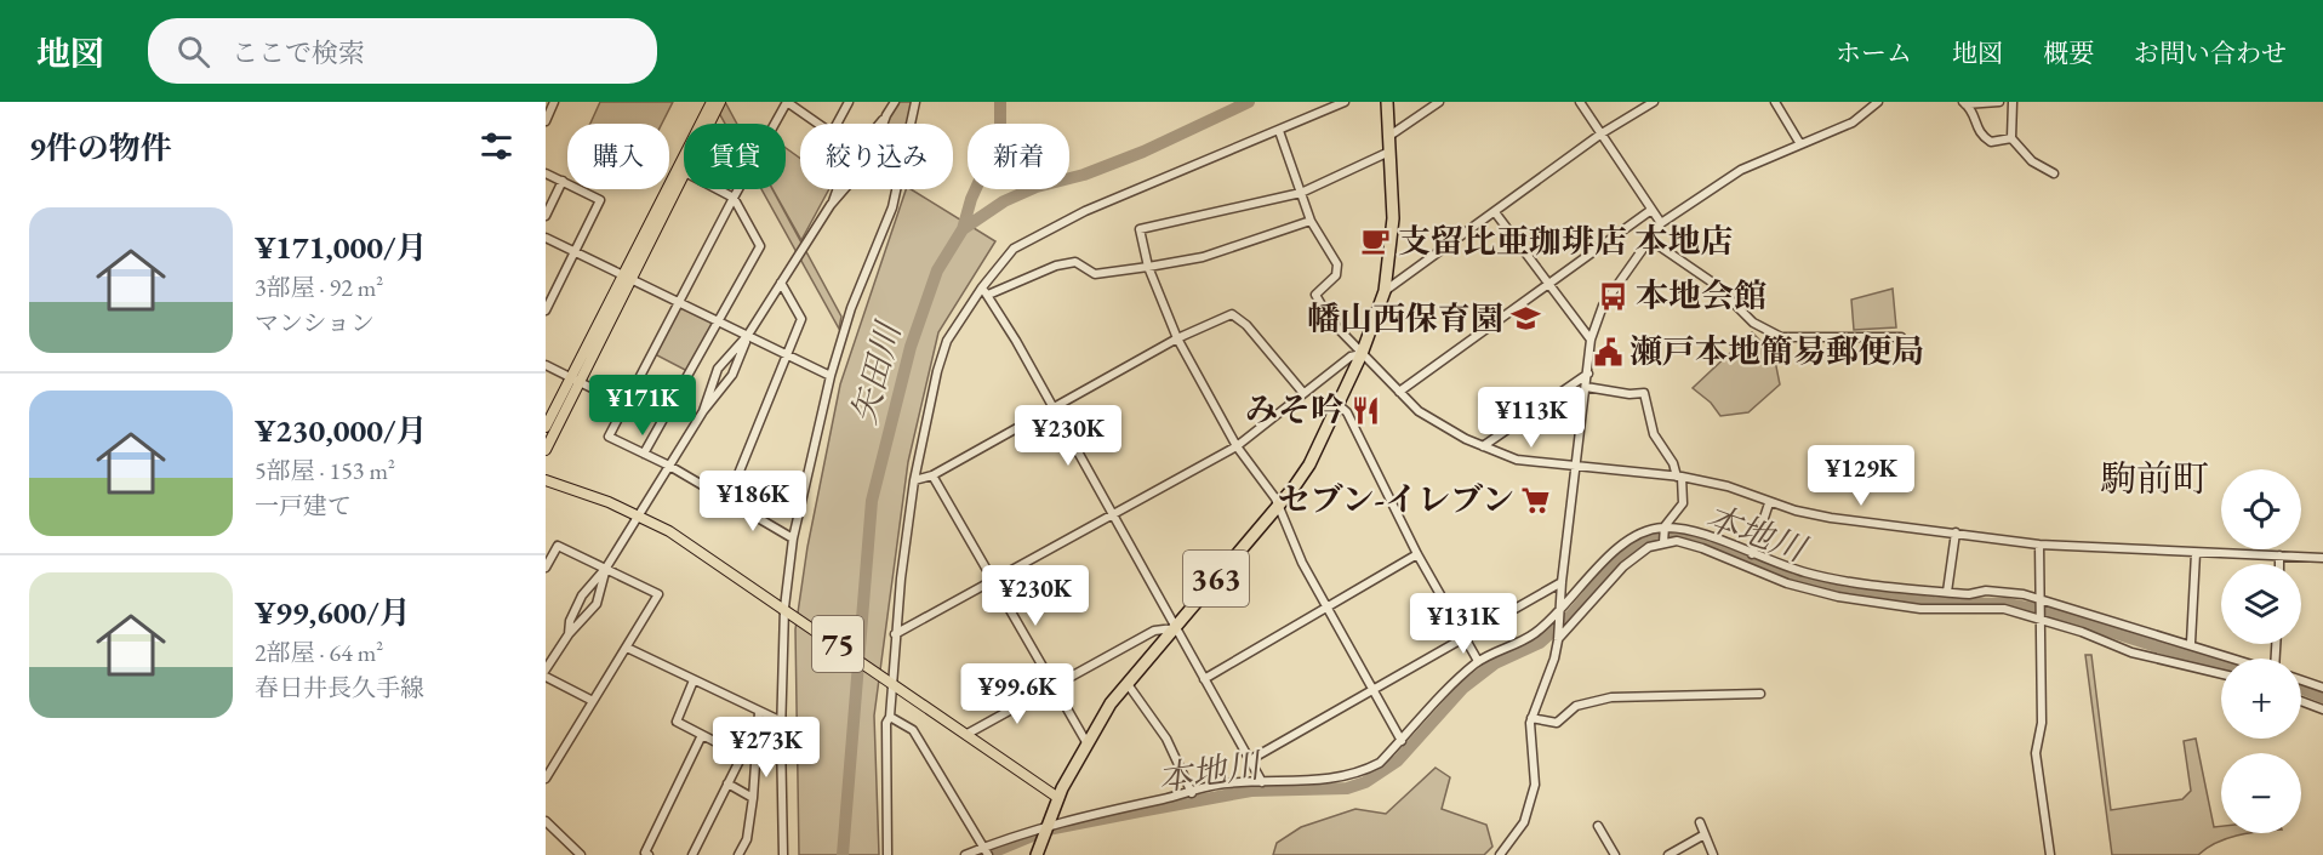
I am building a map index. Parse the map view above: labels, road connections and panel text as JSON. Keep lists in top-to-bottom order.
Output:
{
  "streets": {
    "highway": ["363"],
    "main road": ["75"]
  },
  "crossings": [
    ["363", "75"]
  ],
  "districts": ["駒前町"],
  "water": ["矢田川", "本地川"],
  "places": {
    "cafe": ["支留比亜珈琲店 本地店"],
    "bus stop": ["本地会館"],
    "school or university": ["幡山西保育園"],
    "public building": ["瀬戸本地簡易郵便局"],
    "restaurant": ["みそ吟"],
    "supermarket": ["セブン-イレブン"]
  },
  "page": {
    "header": "地図",
    "search": "ここで検索",
    "nav": [
      "ホーム",
      "地図",
      "概要",
      "お問い合わせ"
    ],
    "heading": "9件の物件",
    "chip": [
      "購入",
      "賃貸",
      "絞り込み",
      "新着"
    ],
    "list": [
      {
        "name": "¥171,000/月",
        "note": "3部屋 · 92 m² · マンション"
      },
      {
        "name": "¥230,000/月",
        "note": "5部屋 · 153 m² · 一戸建て"
      },
      {
        "name": "¥99,600/月",
        "note": "2部屋 · 64 m² · 春日井長久手線"
      }
    ],
    "price": [
      "¥171K",
      "¥113K",
      "¥230K",
      "¥129K",
      "¥186K",
      "¥230K",
      "¥131K",
      "¥99.6K",
      "¥273K"
    ],
    "map_buttons": ["+", "−"]
  }
}
